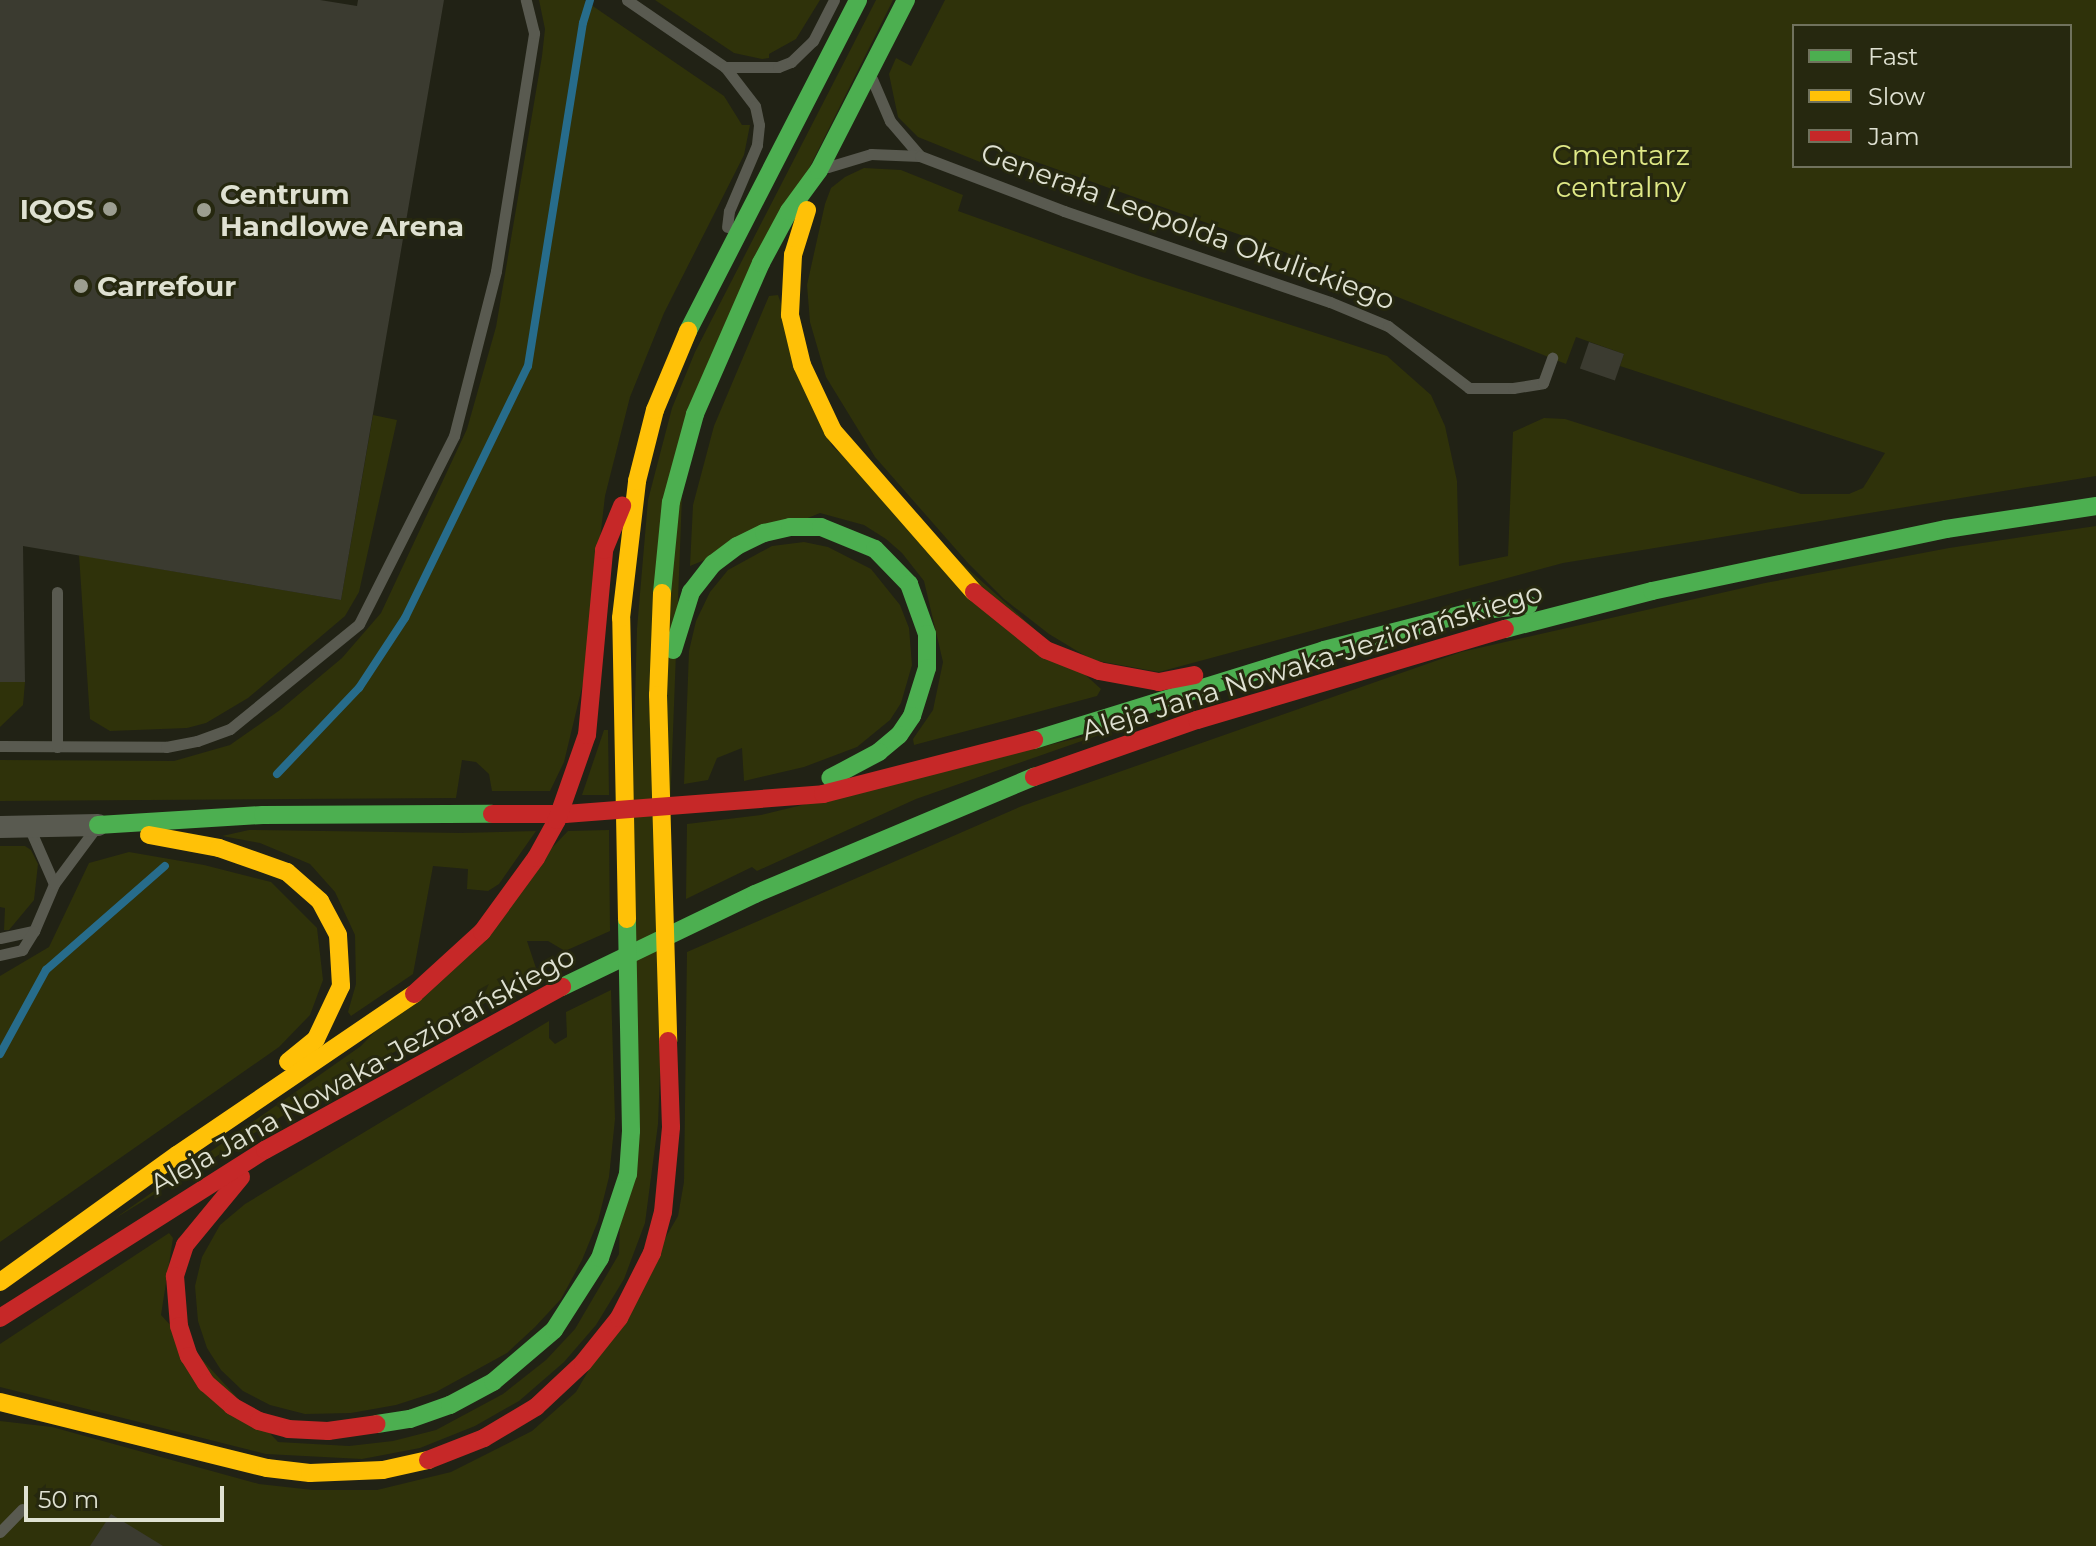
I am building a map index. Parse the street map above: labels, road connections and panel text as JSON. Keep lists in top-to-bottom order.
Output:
{
  "streets": {
    "main road": ["Aleja Jana Nowaka-Jeziorańskiego"],
    "lane": ["Generała Leopolda Okulickiego"]
  },
  "parks": ["Cmentarz centralny"],
  "places": ["IQOS", "Centrum Handlowe Arena", "Carrefour"],
  "legend": ["Fast", "Slow", "Jam"],
  "scale_bar": "50 m"
}
